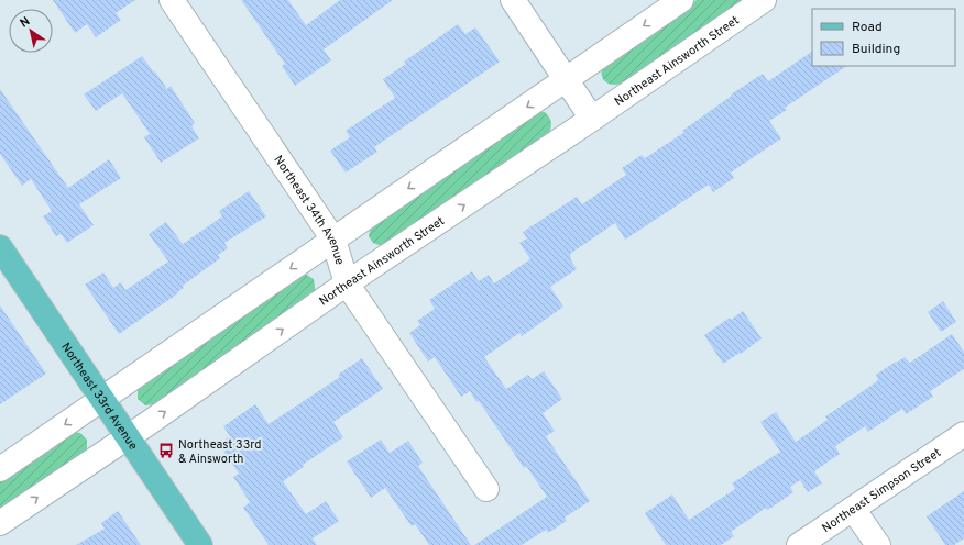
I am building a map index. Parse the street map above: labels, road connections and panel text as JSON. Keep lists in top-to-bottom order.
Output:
{
  "streets": {
    "main road": ["Northeast 33rd Avenue"],
    "street": ["Northeast Ainsworth Street", "Northeast 34th Avenue", "Northeast Simpson Street"]
  },
  "crossings": [
    ["Northeast Ainsworth Street", "Northeast 34th Avenue"],
    ["Northeast Ainsworth Street", "Northeast 33rd Avenue"]
  ],
  "places": {
    "bus stop": ["Northeast 33rd & Ainsworth"]
  },
  "legend": ["Road", "Building"],
  "north": "top left"
}
